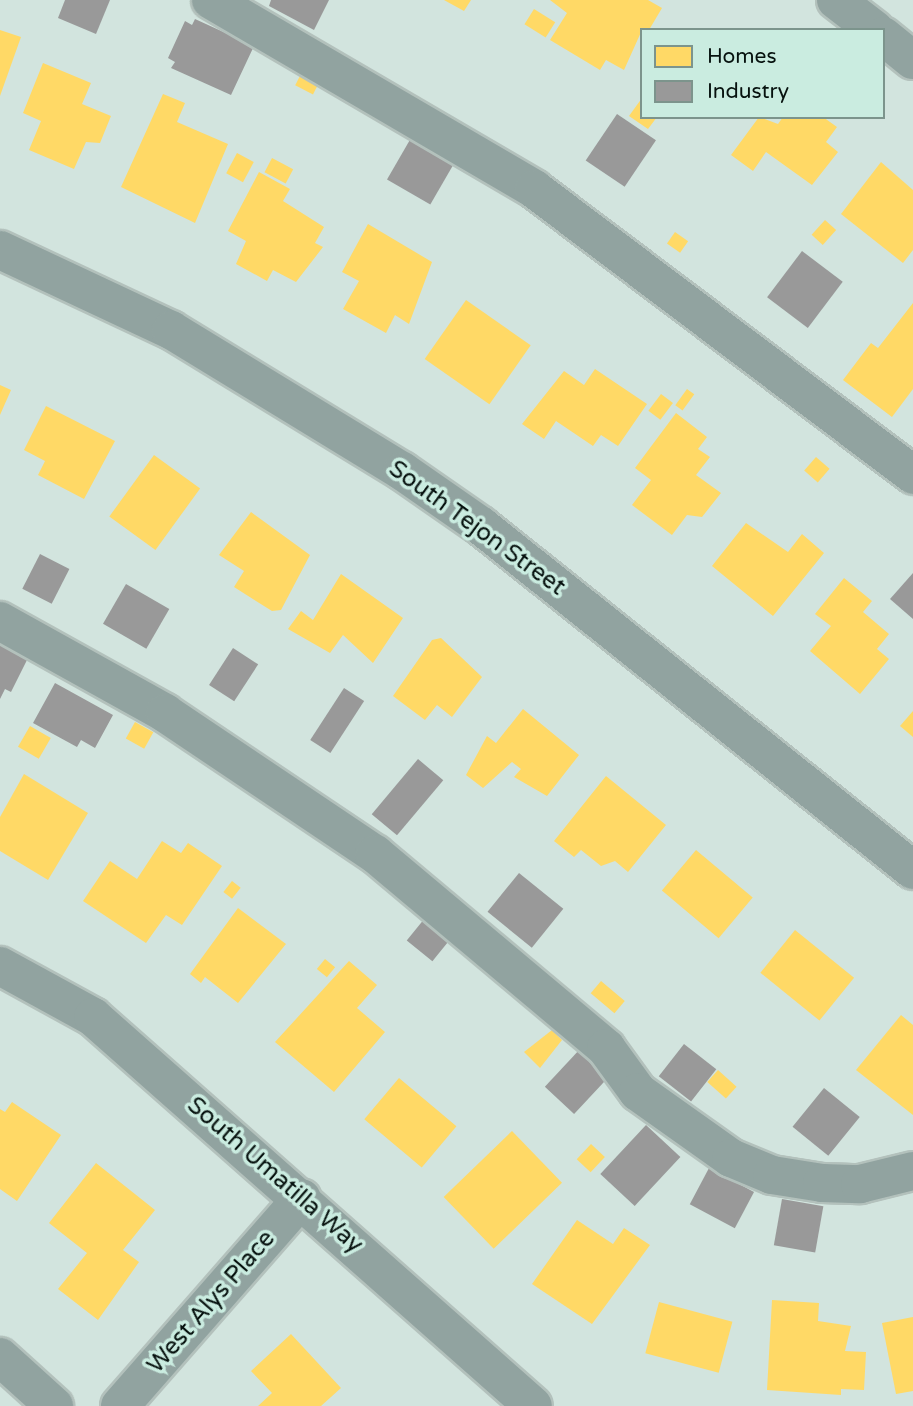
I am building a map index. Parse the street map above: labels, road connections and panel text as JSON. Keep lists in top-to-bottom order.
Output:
{
  "streets": {
    "street": ["South Tejon Street", "South Umatilla Way", "West Alys Place"]
  },
  "crossings": [
    ["South Umatilla Way", "West Alys Place"]
  ],
  "legend": ["Homes", "Industry"]
}
